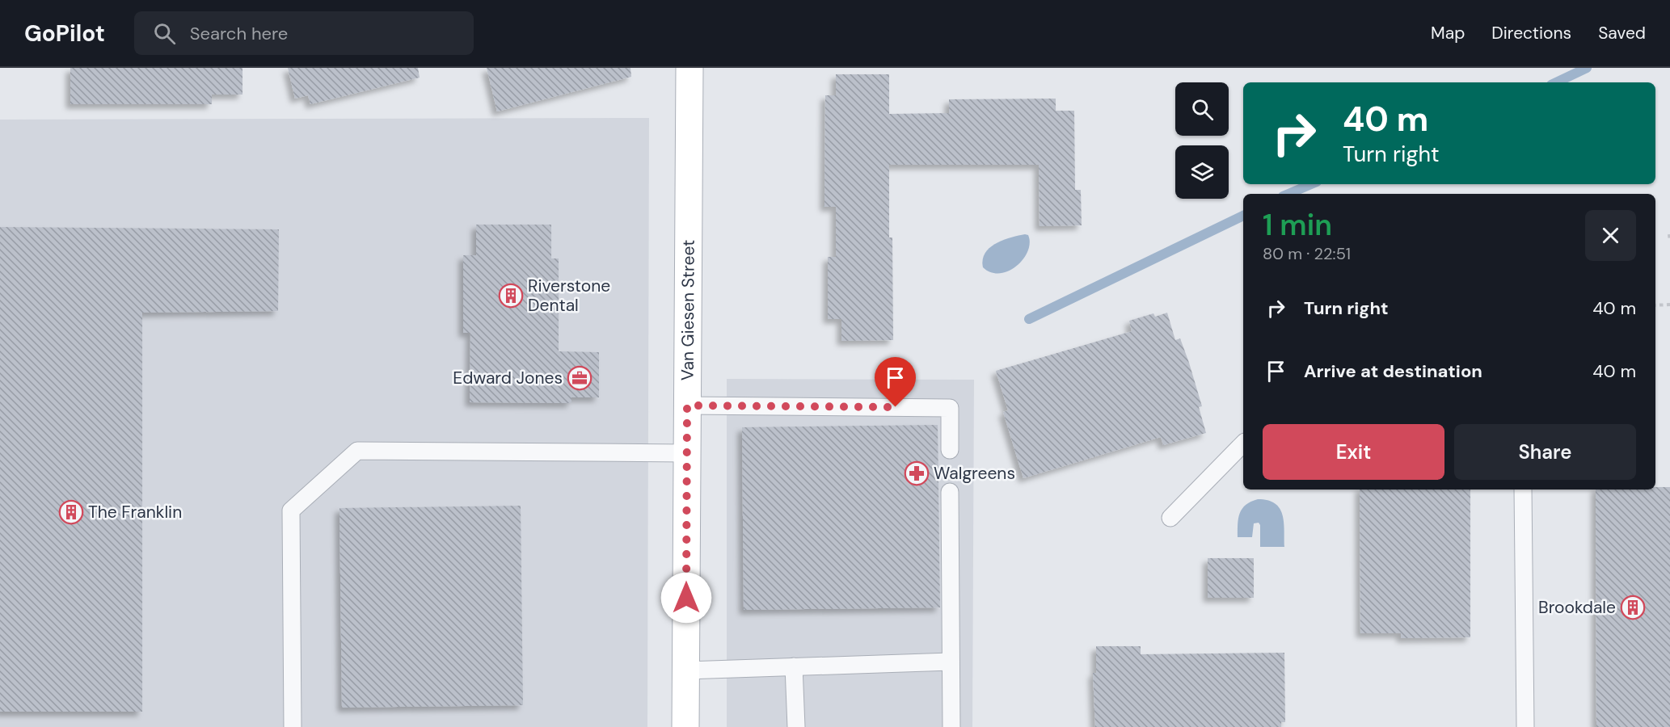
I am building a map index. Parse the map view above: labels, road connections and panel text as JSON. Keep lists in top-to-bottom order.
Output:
{
  "streets": {
    "main road": ["Van Giesen Street"]
  },
  "places": {
    "building": ["Riverstone Dental", "The Franklin", "Brookdale"],
    "office": ["Edward Jones"],
    "pharmacy": ["Walgreens"]
  },
  "page": {
    "header": "GoPilot",
    "search": "Search here",
    "nav": ["Map", "Directions", "Saved"],
    "turn": ["40 m", "Turn right"],
    "heading": ["1 min", "80 m · 22:51"],
    "list": [
      {
        "name": "Turn right",
        "value": "40 m"
      },
      {
        "name": "Arrive at destination",
        "value": "40 m"
      }
    ],
    "buttons": ["Exit", "Share"]
  }
}
